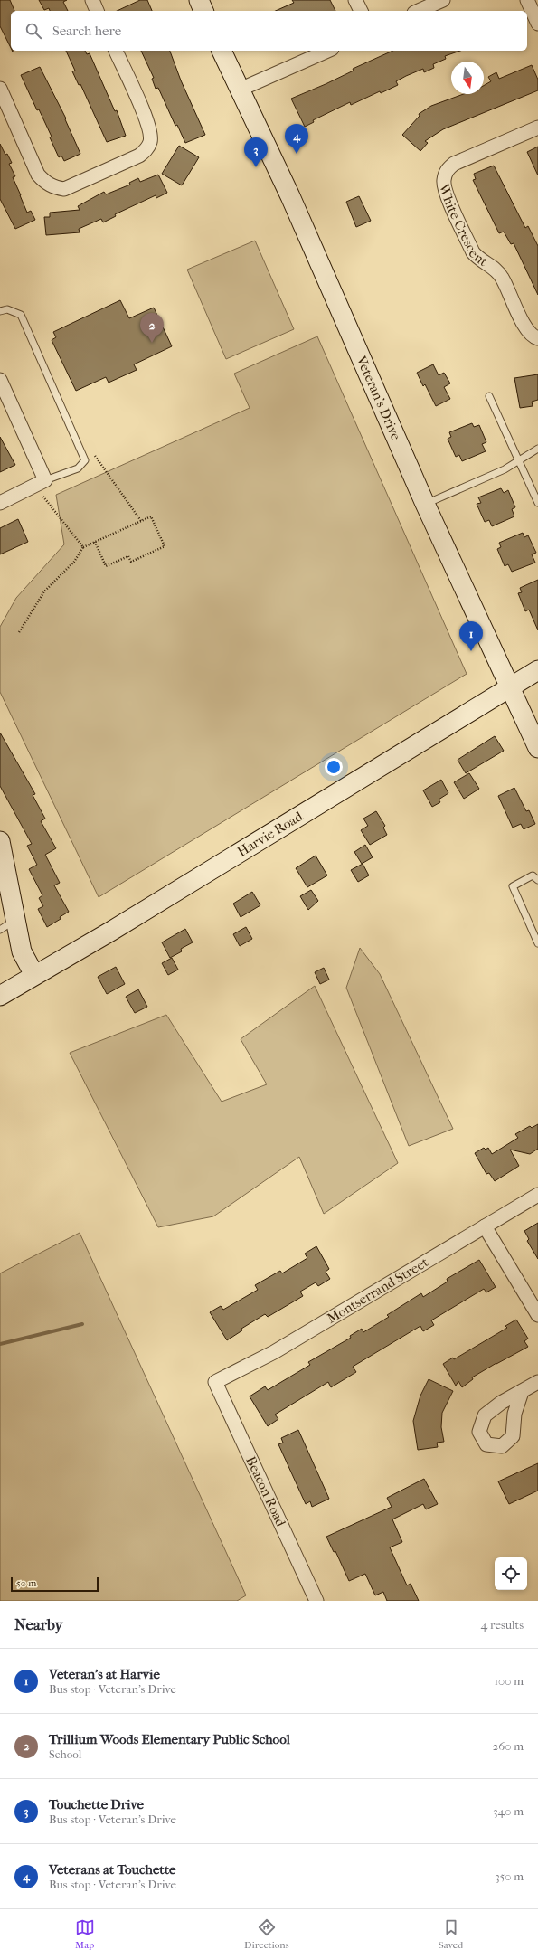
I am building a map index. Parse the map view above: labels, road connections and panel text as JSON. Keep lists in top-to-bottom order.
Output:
{
  "streets": {
    "main road": ["Veteran's Drive", "Harvie Road"],
    "street": ["White Crescent", "Montserrand Street", "Beacon Road"]
  },
  "crossings": [
    ["Veteran's Drive", "Harvie Road"],
    ["Montserrand Street", "Beacon Road"]
  ],
  "scale_bar": "50 m",
  "north": "bottom",
  "page": {
    "search": "Search here",
    "pins": [
      "4",
      "3",
      "2",
      "1"
    ],
    "scale": "50 m",
    "heading": ["Nearby", "4 results"],
    "list": [
      {
        "mark": "1",
        "name": "Veteran's at Harvie",
        "note": "Bus stop · Veteran's Drive",
        "value": "100 m"
      },
      {
        "mark": "2",
        "name": "Trillium Woods Elementary Public School",
        "note": "School",
        "value": "260 m"
      },
      {
        "mark": "3",
        "name": "Touchette Drive",
        "note": "Bus stop · Veteran's Drive",
        "value": "340 m"
      },
      {
        "mark": "4",
        "name": "Veterans at Touchette",
        "note": "Bus stop · Veteran's Drive",
        "value": "350 m"
      }
    ],
    "nav": ["Map", "Directions", "Saved"]
  }
}
